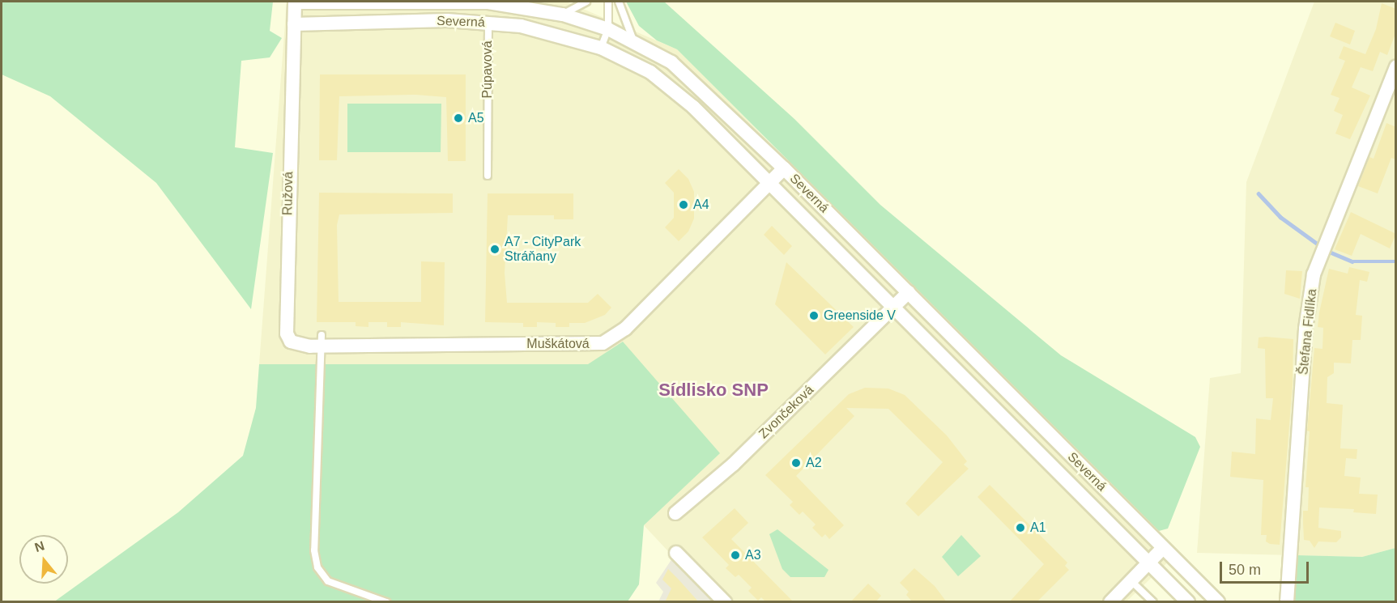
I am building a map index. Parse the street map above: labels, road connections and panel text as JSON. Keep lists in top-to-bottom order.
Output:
{
  "streets": {
    "street": [
      "Severná",
      "Ružová",
      "Štefana Fidlíka",
      "Muškátová",
      "Zvončeková"
    ],
    "lane": ["Púpavová"]
  },
  "crossings": [
    ["Severná", "Púpavová"],
    ["Severná", "Ružová"],
    ["Severná", "Muškátová"],
    ["Severná", "Zvončeková"],
    ["Ružová", "Muškátová"]
  ],
  "districts": ["Sídlisko SNP"],
  "places": [
    "A5",
    "A4",
    "A7 - CityPark Stráňany",
    "Greenside V",
    "A2",
    "A1",
    "A3"
  ],
  "scale_bar": "50 m",
  "north": "top"
}
